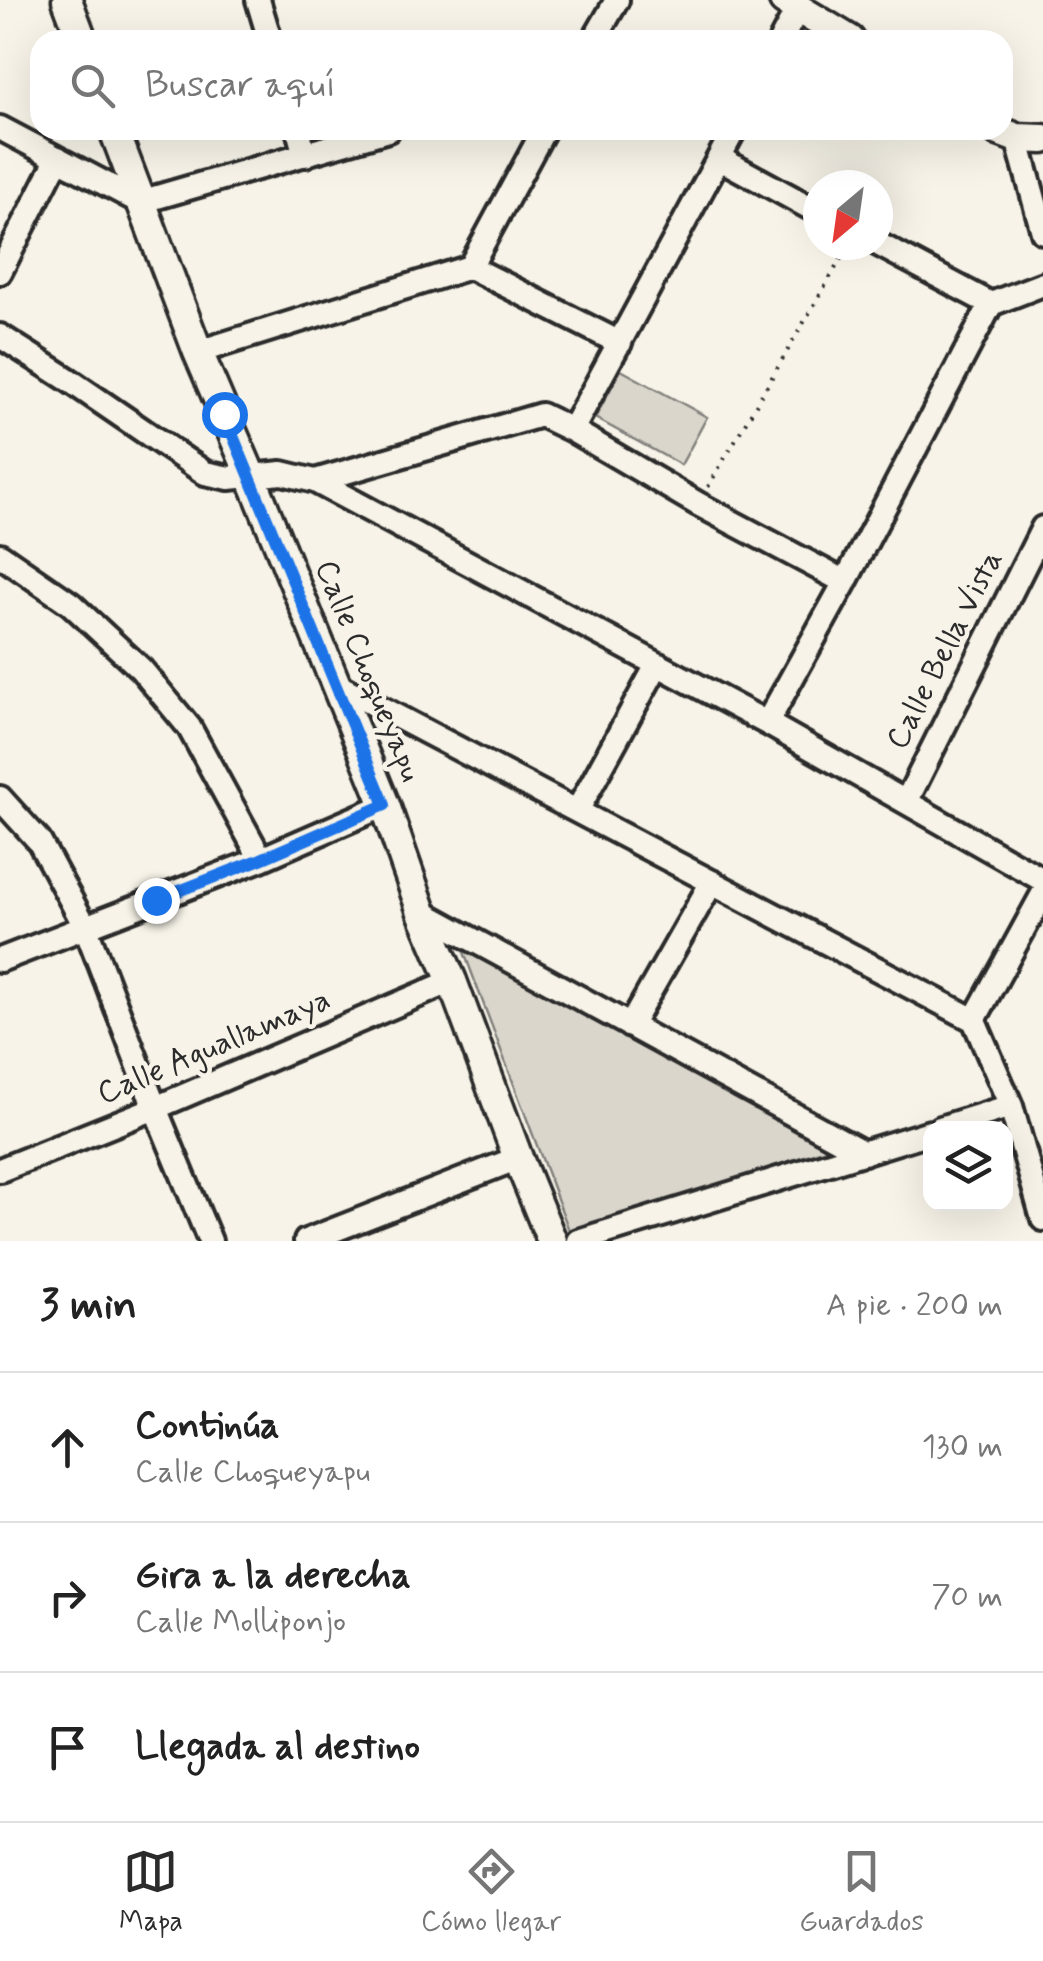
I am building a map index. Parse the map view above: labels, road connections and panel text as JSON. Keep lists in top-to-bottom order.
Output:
{
  "streets": {
    "street": ["Calle Bella Vista", "Calle Choqueyapu", "Calle Aguallamaya"]
  },
  "crossings": [
    ["Calle Choqueyapu", "Calle Aguallamaya"]
  ],
  "north": "bottom left",
  "page": {
    "search": "Buscar aquí",
    "heading": ["3 min", "A pie · 200 m"],
    "list": [
      ["Continúa", "Calle Choqueyapu", "130 m"],
      ["Gira a la derecha", "Calle Molliponjo", "70 m"],
      "Llegada al destino"
    ],
    "nav": ["Mapa", "Cómo llegar", "Guardados"]
  }
}
